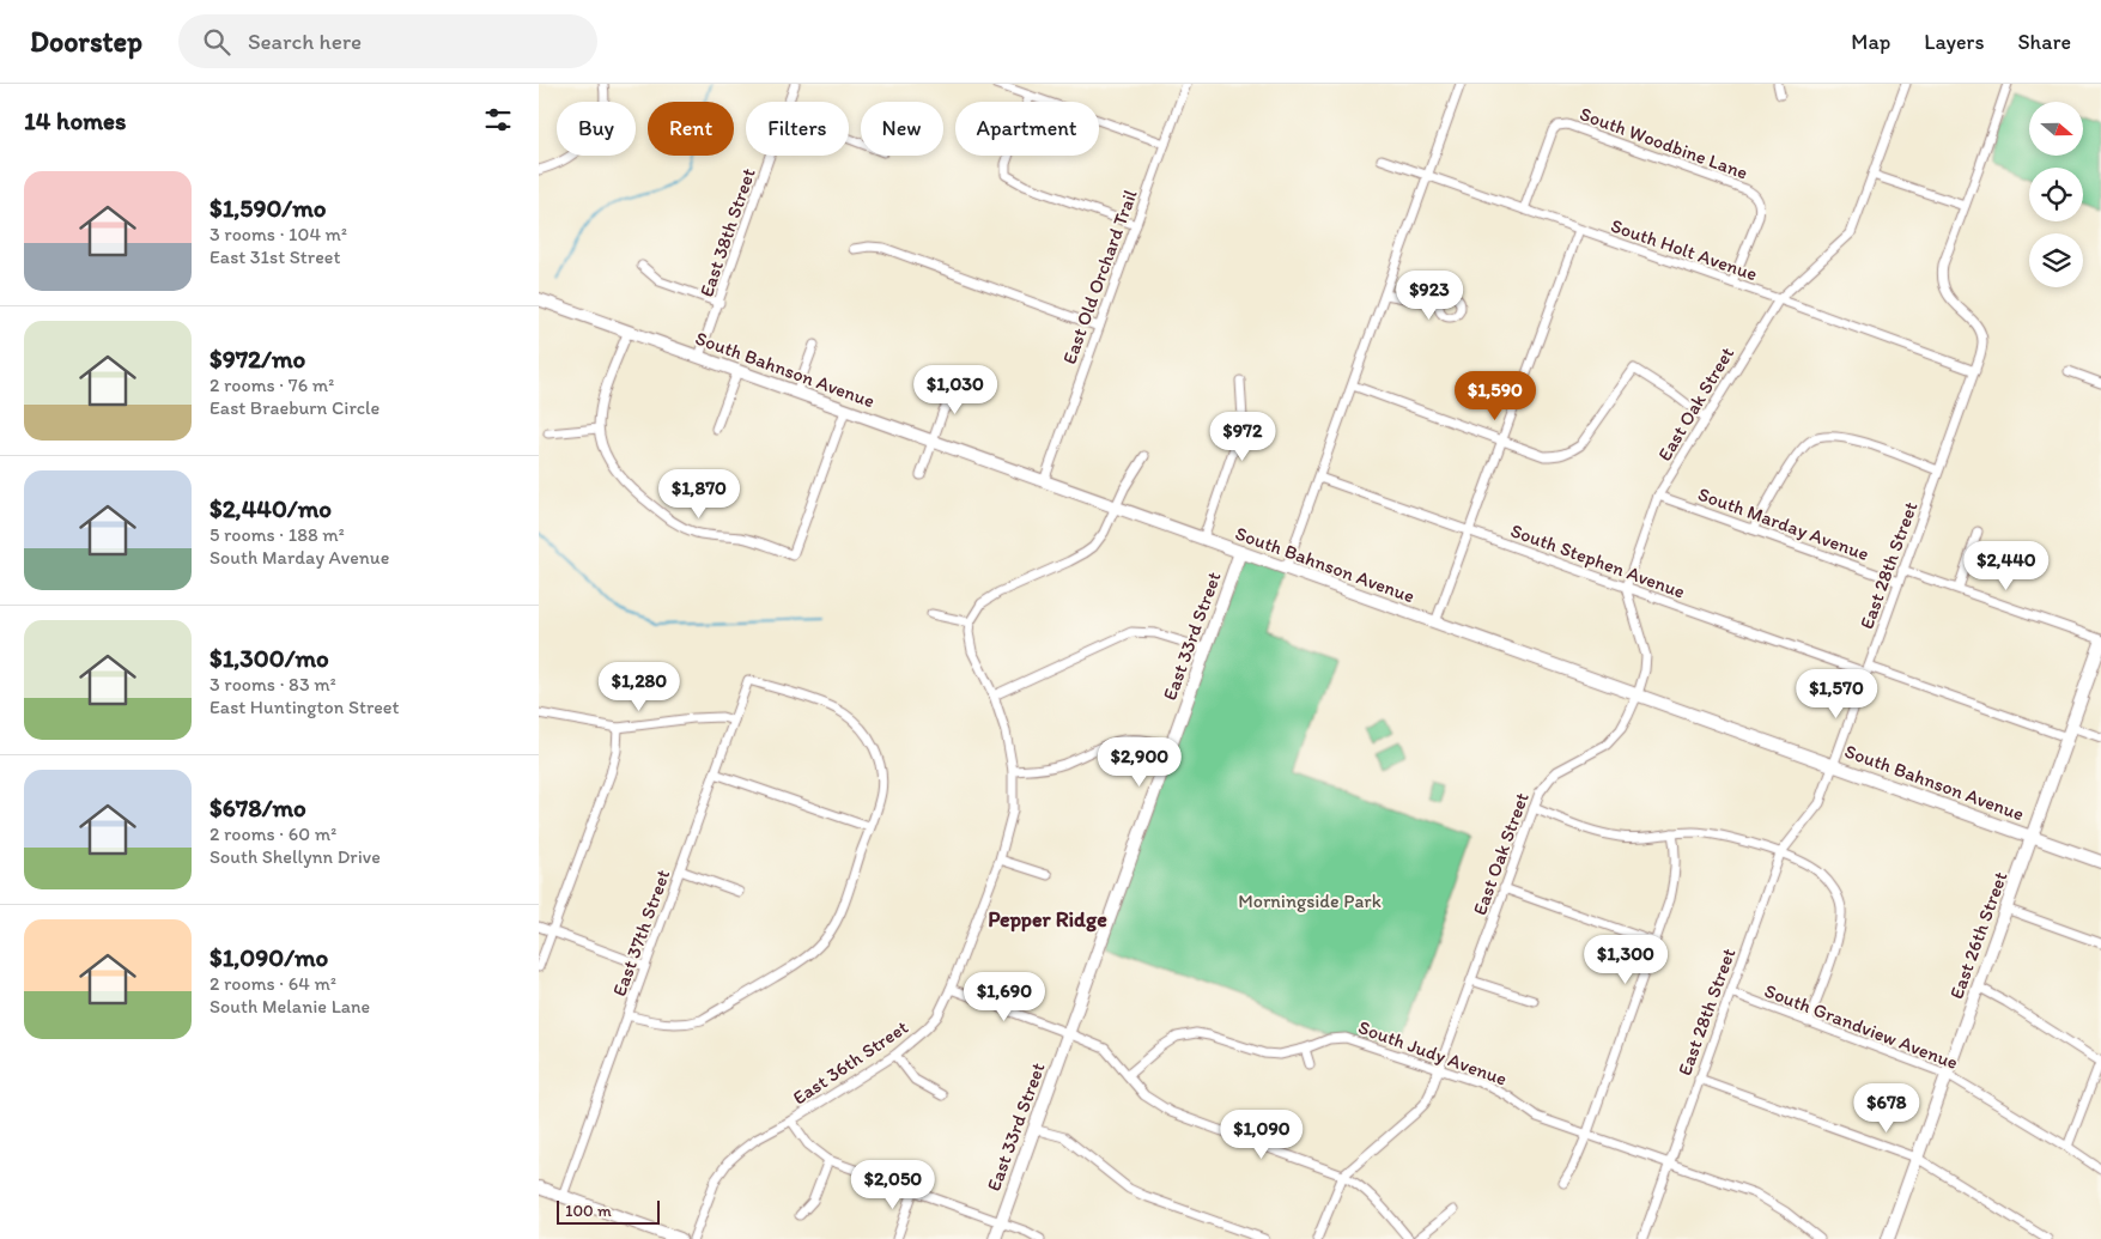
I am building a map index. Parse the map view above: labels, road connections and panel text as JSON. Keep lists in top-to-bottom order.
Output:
{
  "streets": {
    "street": [
      "South Woodbine Lane",
      "East 38th Street",
      "South Holt Avenue",
      "East Old Orchard Trail",
      "South Bahnson Avenue",
      "East Oak Street",
      "South Marday Avenue",
      "South Stephen Avenue",
      "East 28th Street",
      "East 33rd Street",
      "East 37th Street",
      "East 26th Street",
      "South Grandview Avenue",
      "South Judy Avenue",
      "East 36th Street"
    ]
  },
  "crossings": [
    ["South Woodbine Lane", "South Holt Avenue"],
    ["East 38th Street", "South Bahnson Avenue"],
    ["South Holt Avenue", "East Oak Street"],
    ["South Holt Avenue", "East 28th Street"],
    ["East Old Orchard Trail", "South Bahnson Avenue"],
    ["South Bahnson Avenue", "East Oak Street"],
    ["South Bahnson Avenue", "East 28th Street"],
    ["South Bahnson Avenue", "East 33rd Street"],
    ["South Bahnson Avenue", "East 26th Street"],
    ["East Oak Street", "South Marday Avenue"],
    ["East Oak Street", "South Stephen Avenue"],
    ["East Oak Street", "South Judy Avenue"],
    ["South Marday Avenue", "East 28th Street"],
    ["South Stephen Avenue", "East 28th Street"],
    ["South Stephen Avenue", "East 26th Street"],
    ["East 28th Street", "South Grandview Avenue"],
    ["East 28th Street", "South Judy Avenue"],
    ["East 26th Street", "South Grandview Avenue"]
  ],
  "districts": ["Pepper Ridge"],
  "parks": ["Morningside Park"],
  "scale_bar": "100 m",
  "north": "right",
  "page": {
    "header": "Doorstep",
    "search": "Search here",
    "nav": ["Map", "Layers", "Share"],
    "heading": "14 homes",
    "chip": [
      "Buy",
      "Rent",
      "Filters",
      "New",
      "Apartment"
    ],
    "list": [
      {
        "name": "$1,590/mo",
        "note": "3 rooms · 104 m² · East 31st Street"
      },
      {
        "name": "$972/mo",
        "note": "2 rooms · 76 m² · East Braeburn Circle"
      },
      {
        "name": "$2,440/mo",
        "note": "5 rooms · 188 m² · South Marday Avenue"
      },
      {
        "name": "$1,300/mo",
        "note": "3 rooms · 83 m² · East Huntington Street"
      },
      {
        "name": "$678/mo",
        "note": "2 rooms · 60 m² · South Shellynn Drive"
      },
      {
        "name": "$1,090/mo",
        "note": "2 rooms · 64 m² · South Melanie Lane"
      }
    ],
    "price": [
      "$923",
      "$1,030",
      "$1,590",
      "$972",
      "$1,870",
      "$2,440",
      "$1,280",
      "$1,570",
      "$2,900",
      "$1,300",
      "$1,690",
      "$678",
      "$1,090",
      "$2,050"
    ],
    "scale": "100 m"
  }
}
